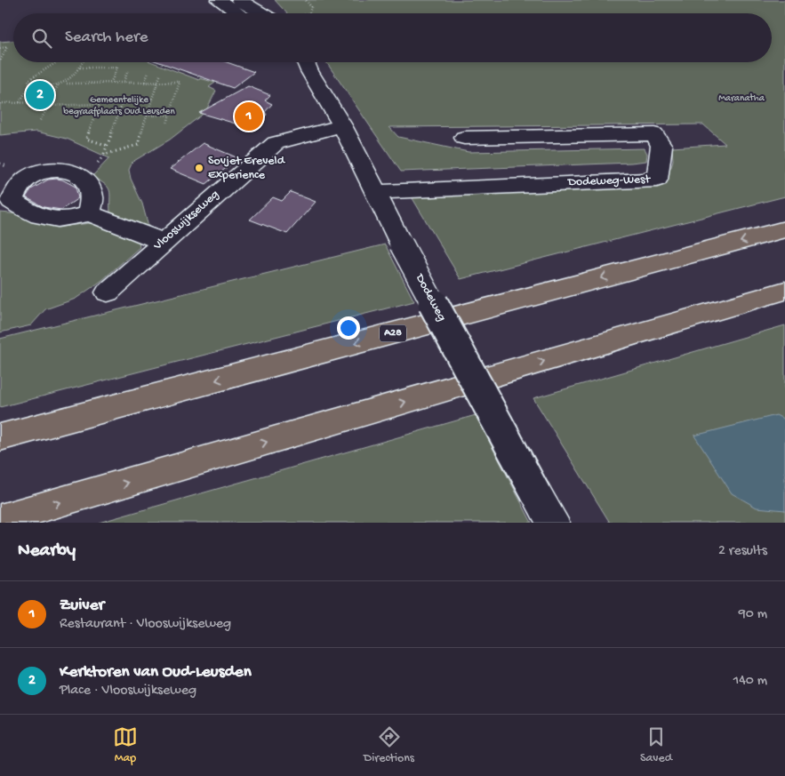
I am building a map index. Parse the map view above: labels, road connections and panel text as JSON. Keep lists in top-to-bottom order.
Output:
{
  "streets": {
    "highway": ["A28"],
    "street": ["Dodeweg-West", "Vlooswijkseweg", "Dodeweg"]
  },
  "crossings": [
    ["Dodeweg-West", "Dodeweg"],
    ["Vlooswijkseweg", "Dodeweg"]
  ],
  "parks": ["Maranatha", "Gemeentelijke begraafplaats Oud Leusden"],
  "places": ["Sovjet Ereveld Experience"],
  "page": {
    "search": "Search here",
    "pins": ["2", "1"],
    "heading": ["Nearby", "2 results"],
    "list": [
      {
        "mark": "1",
        "name": "Zuiver",
        "note": "Restaurant · Vlooswijkseweg",
        "value": "90 m"
      },
      {
        "mark": "2",
        "name": "Kerktoren van Oud-Leusden",
        "note": "Place · Vlooswijkseweg",
        "value": "140 m"
      }
    ],
    "nav": ["Map", "Directions", "Saved"]
  }
}
